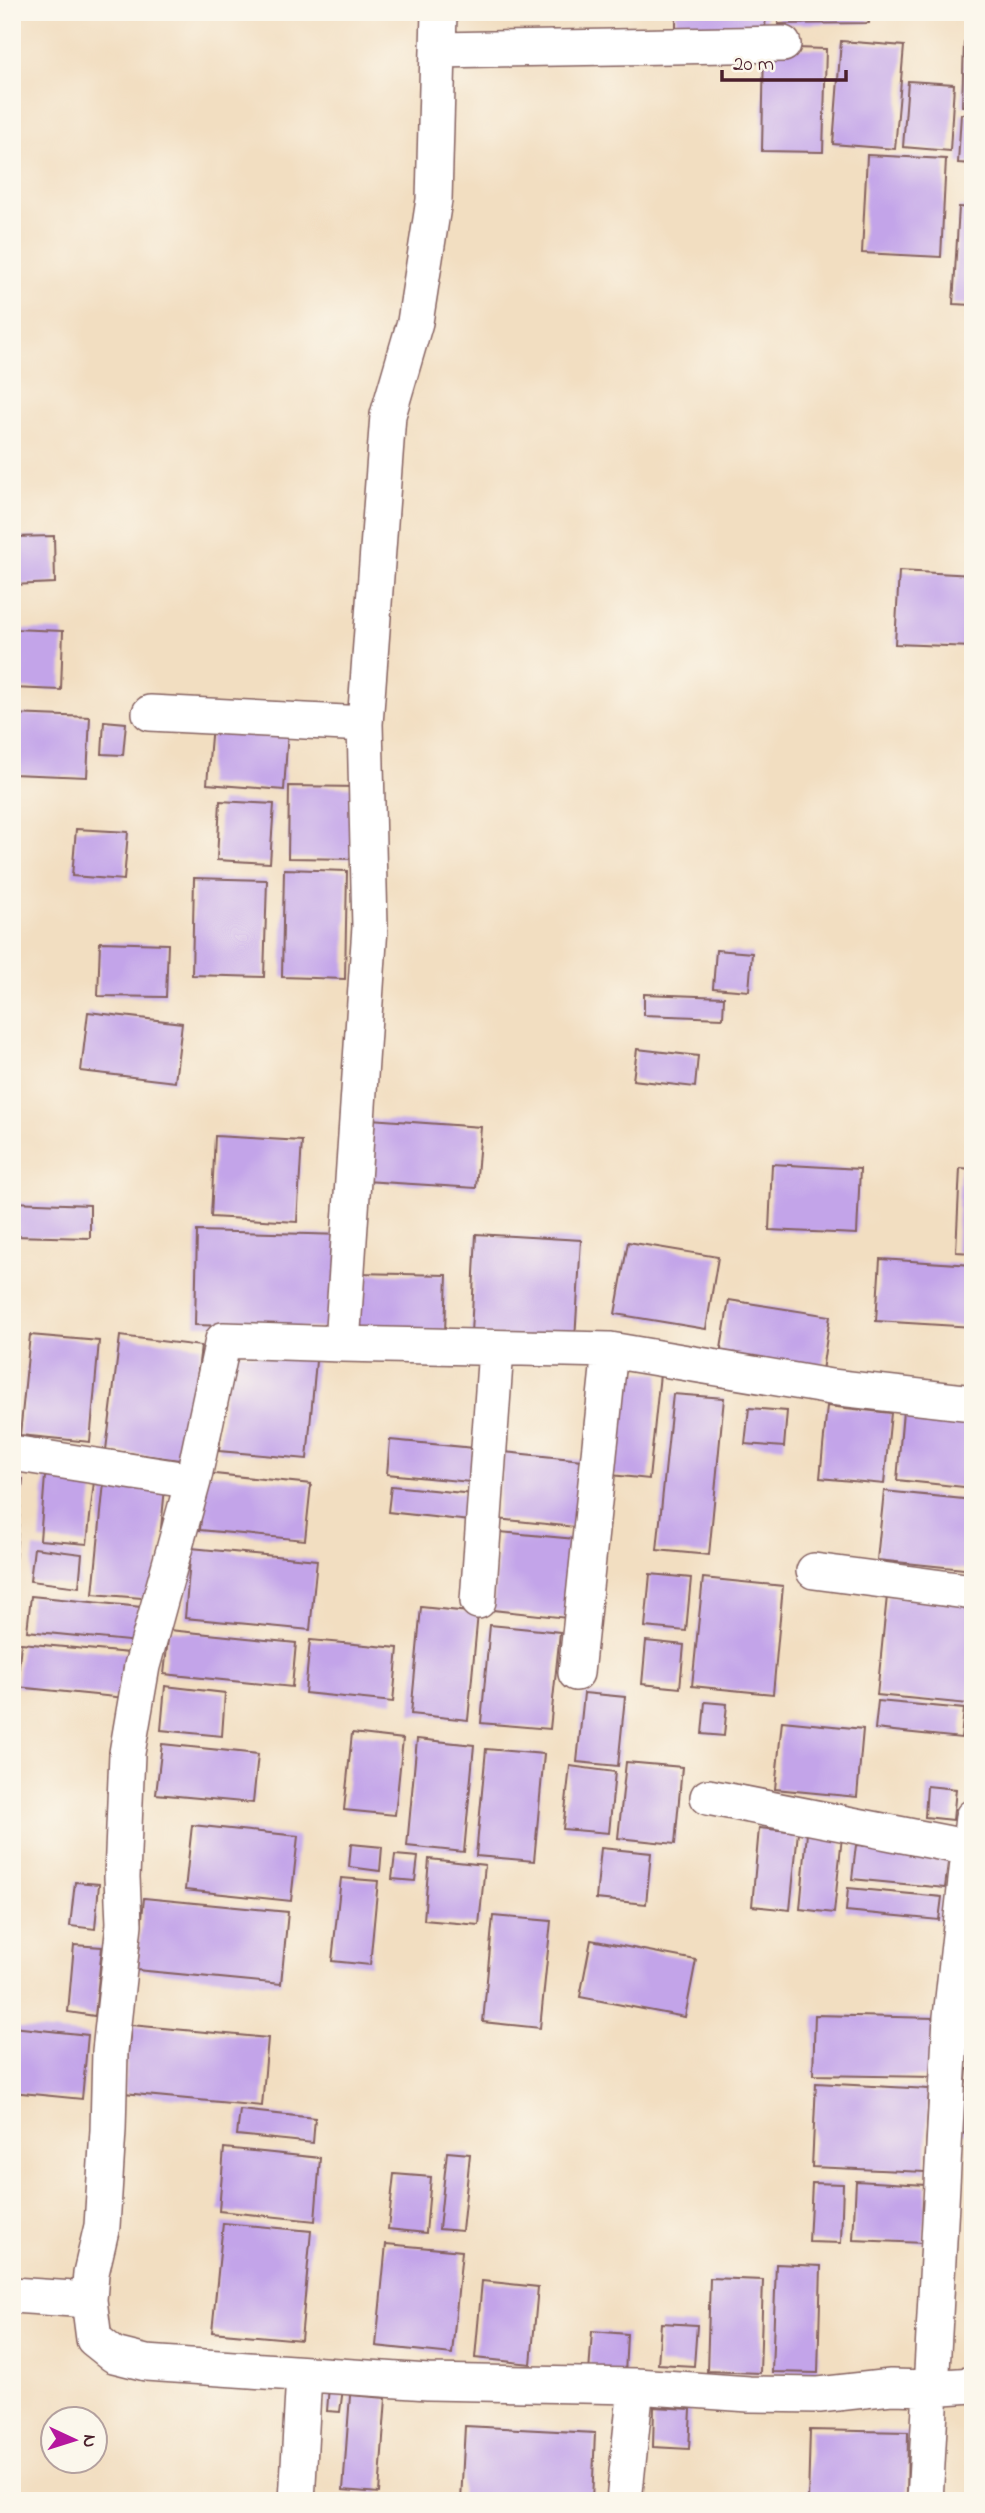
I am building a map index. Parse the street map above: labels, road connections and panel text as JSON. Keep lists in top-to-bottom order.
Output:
{
  "scale_bar": "20 m",
  "north": "right"
}
